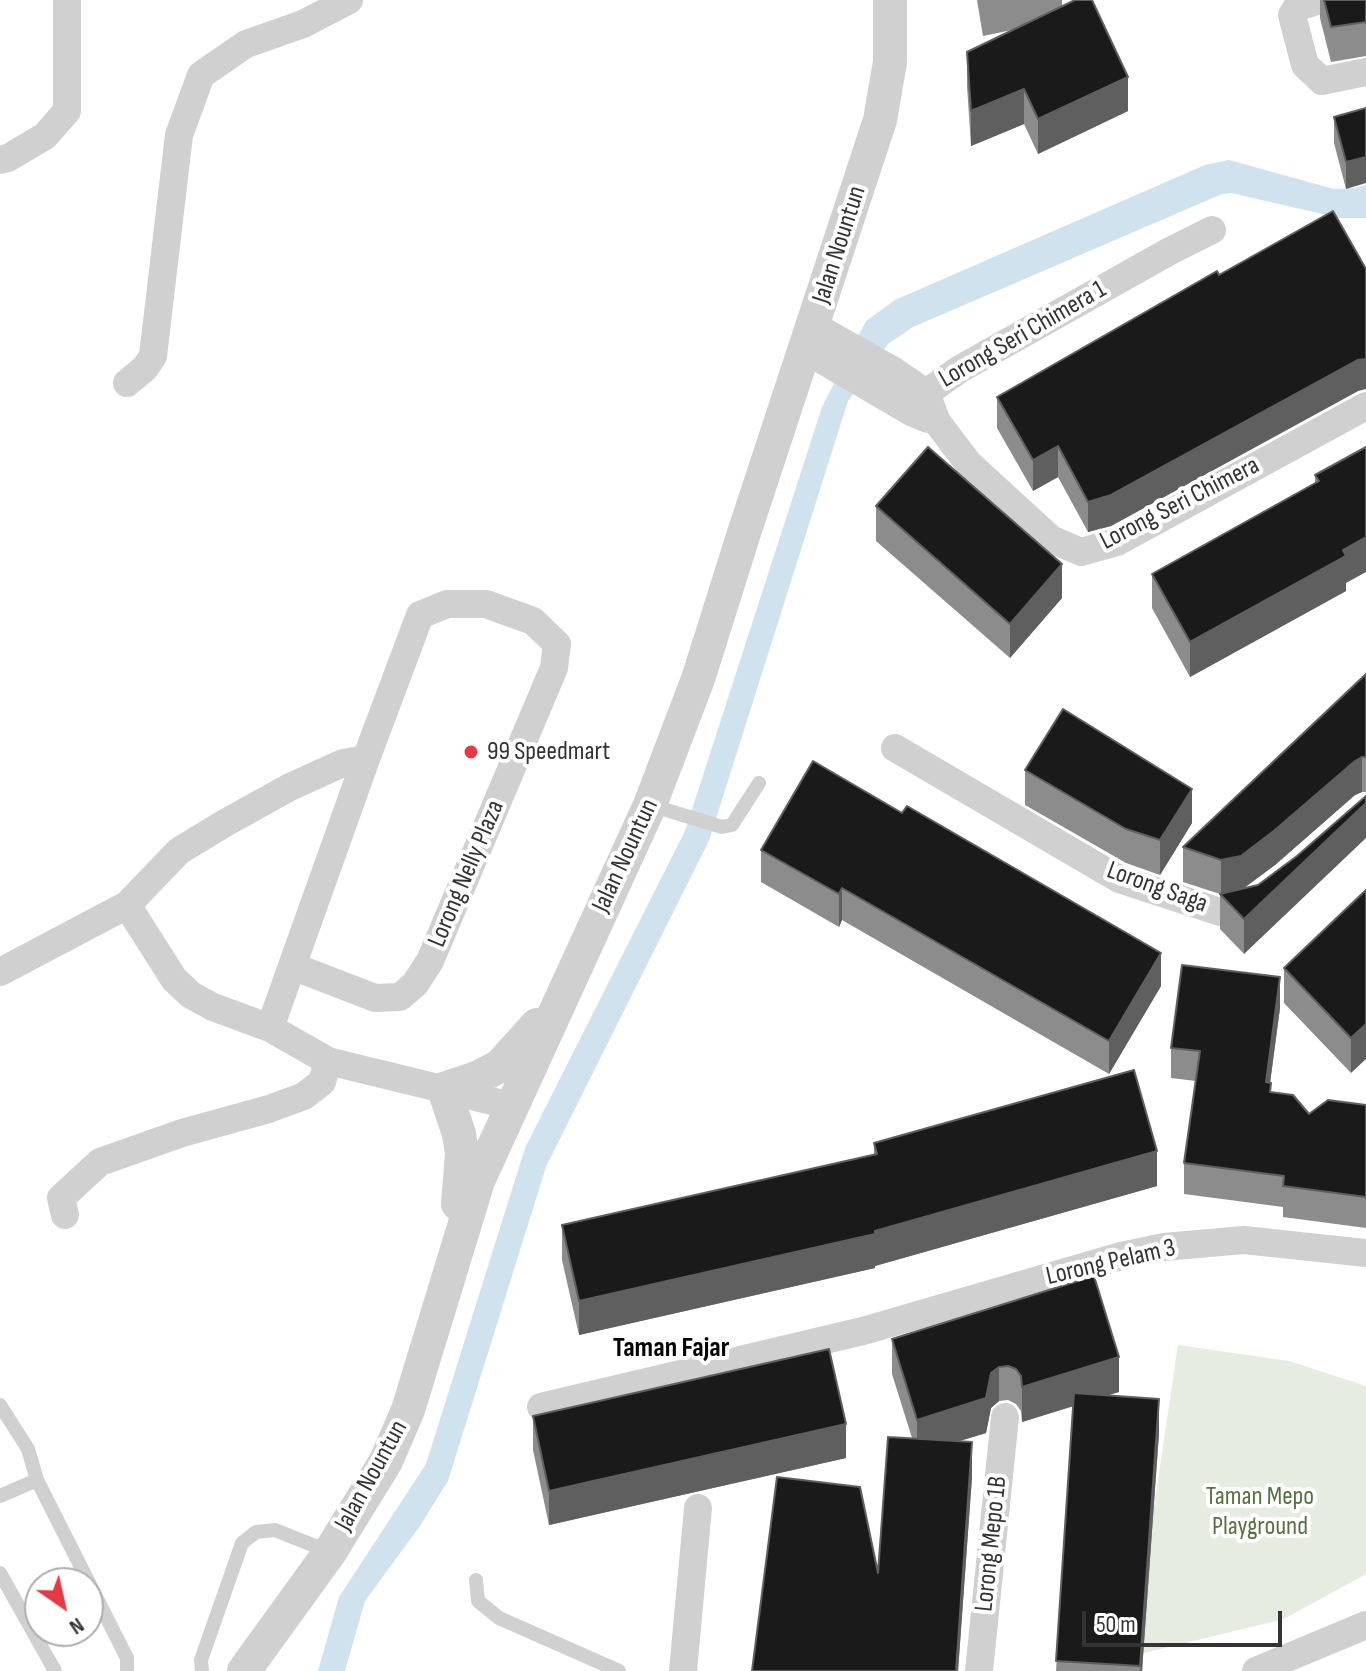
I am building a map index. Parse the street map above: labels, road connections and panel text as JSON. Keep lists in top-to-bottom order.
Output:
{
  "streets": {
    "street": [
      "Jalan Nountun",
      "Lorong Seri Chimera 1",
      "Lorong Seri Chimera",
      "Lorong Nelly Plaza",
      "Lorong Saga",
      "Lorong Pelam 3",
      "Lorong Mepo 1B"
    ]
  },
  "crossings": [
    ["Jalan Nountun", "Lorong Seri Chimera"],
    ["Lorong Seri Chimera 1", "Lorong Seri Chimera"]
  ],
  "districts": ["Taman Fajar"],
  "parks": ["Taman Mepo Playground"],
  "places": ["99 Speedmart"],
  "scale_bar": "50 m",
  "north": "bottom right"
}
